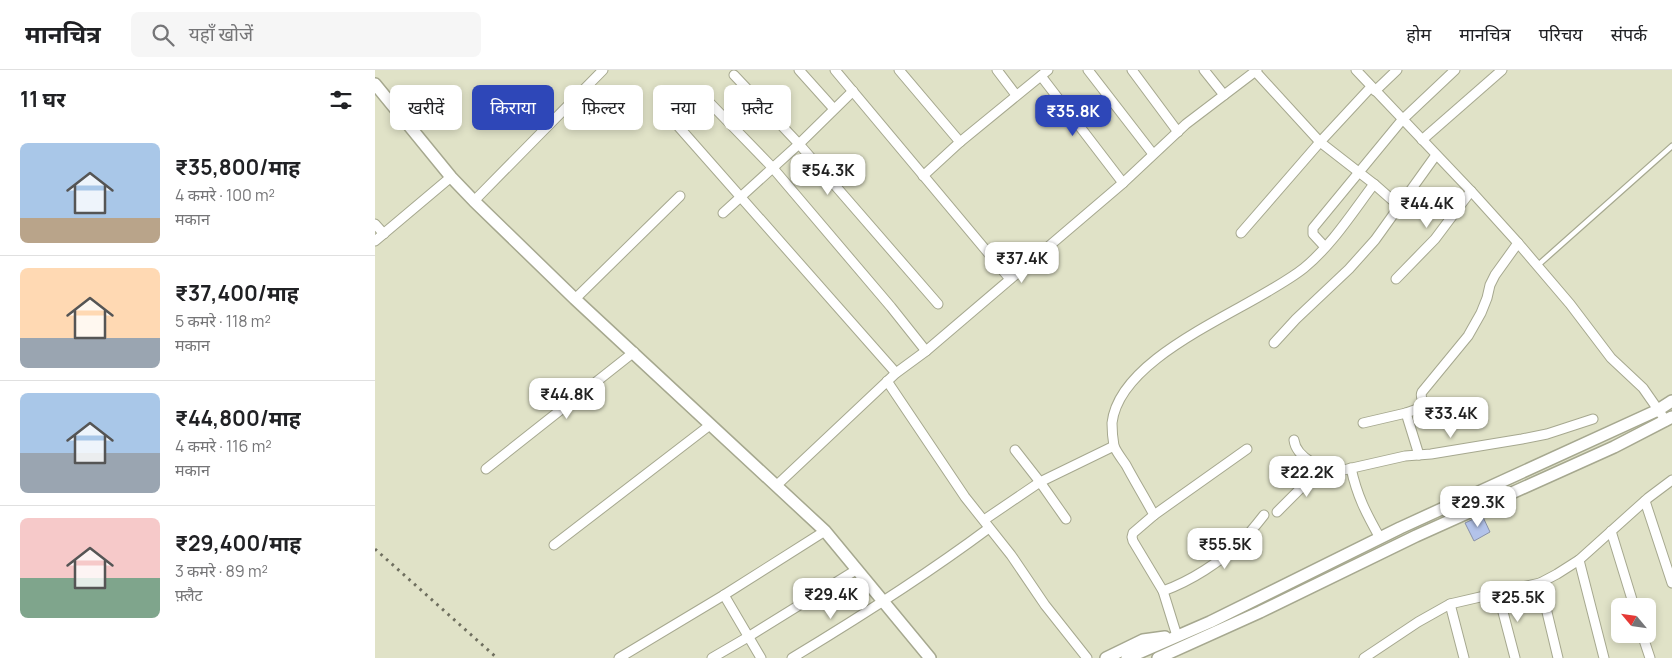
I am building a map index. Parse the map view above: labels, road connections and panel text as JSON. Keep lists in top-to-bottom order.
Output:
{
  "north": "top left",
  "page": {
    "header": "मानचित्र",
    "search": "यहाँ खोजें",
    "nav": [
      "होम",
      "मानचित्र",
      "परिचय",
      "संपर्क"
    ],
    "heading": "11 घर",
    "chip": [
      "खरीदें",
      "किराया",
      "फ़िल्टर",
      "नया",
      "फ़्लैट"
    ],
    "price": [
      "₹35.8K",
      "₹54.3K",
      "₹44.4K",
      "₹37.4K",
      "₹44.8K",
      "₹33.4K",
      "₹22.2K",
      "₹29.3K",
      "₹55.5K",
      "₹29.4K",
      "₹25.5K"
    ],
    "list": [
      {
        "name": "₹35,800/माह",
        "note": "4 कमरे · 100 m² · मकान"
      },
      {
        "name": "₹37,400/माह",
        "note": "5 कमरे · 118 m² · मकान"
      },
      {
        "name": "₹44,800/माह",
        "note": "4 कमरे · 116 m² · मकान"
      },
      {
        "name": "₹29,400/माह",
        "note": "3 कमरे · 89 m² · फ़्लैट"
      }
    ]
  }
}
